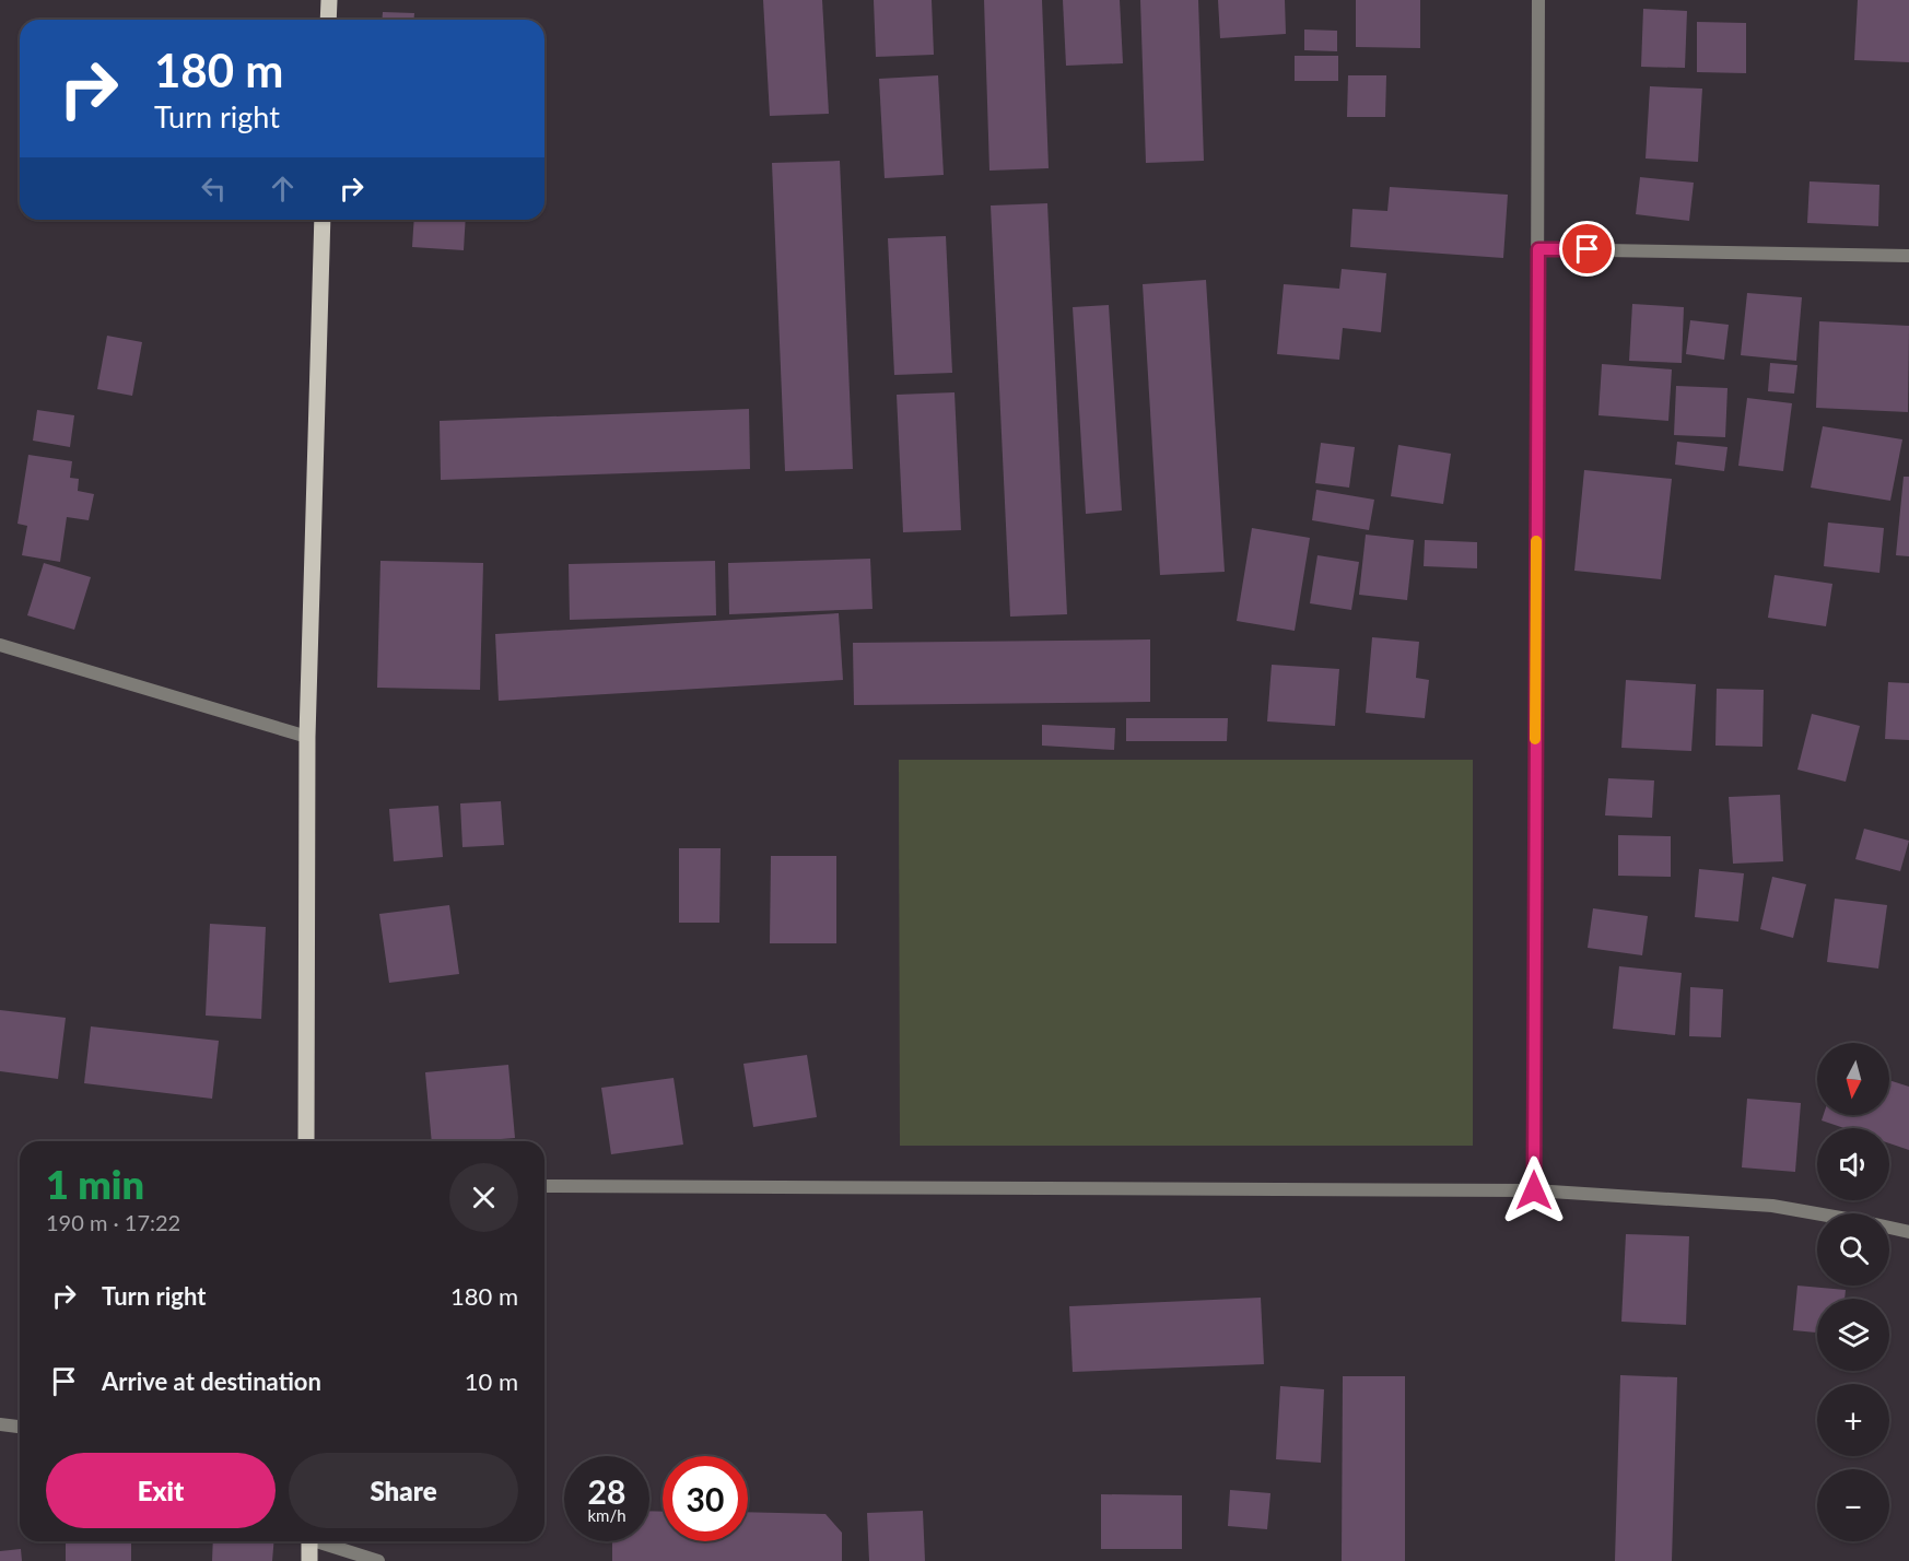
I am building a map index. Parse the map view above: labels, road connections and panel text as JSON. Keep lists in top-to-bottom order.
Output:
{
  "north": "bottom",
  "page": {
    "turn": ["180 m", "Turn right"],
    "map_buttons": ["+", "−"],
    "heading": ["1 min", "190 m · 17:22"],
    "list": [
      {
        "name": "Turn right",
        "value": "180 m"
      },
      {
        "name": "Arrive at destination",
        "value": "10 m"
      }
    ],
    "buttons": ["Exit", "Share"],
    "speed": "28 km/h",
    "limit": "30"
  }
}
